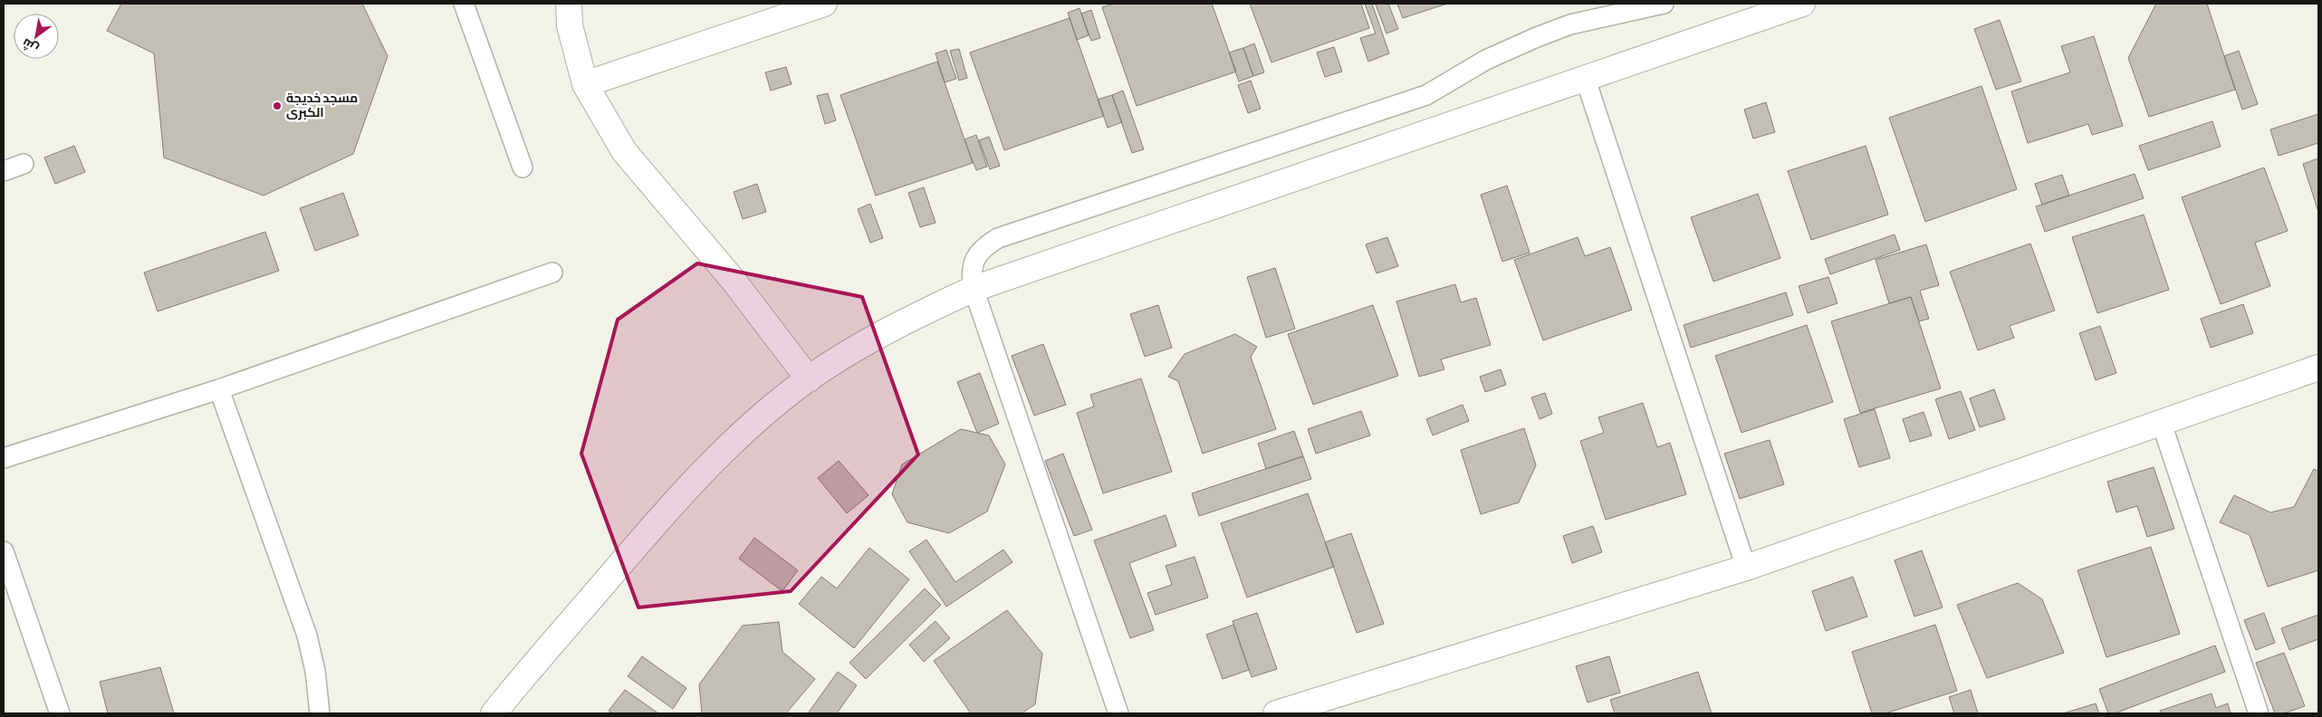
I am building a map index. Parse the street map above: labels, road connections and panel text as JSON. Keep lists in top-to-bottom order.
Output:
{
  "places": ["مسجد خديجة الكبرى"],
  "north": "bottom left"
}
